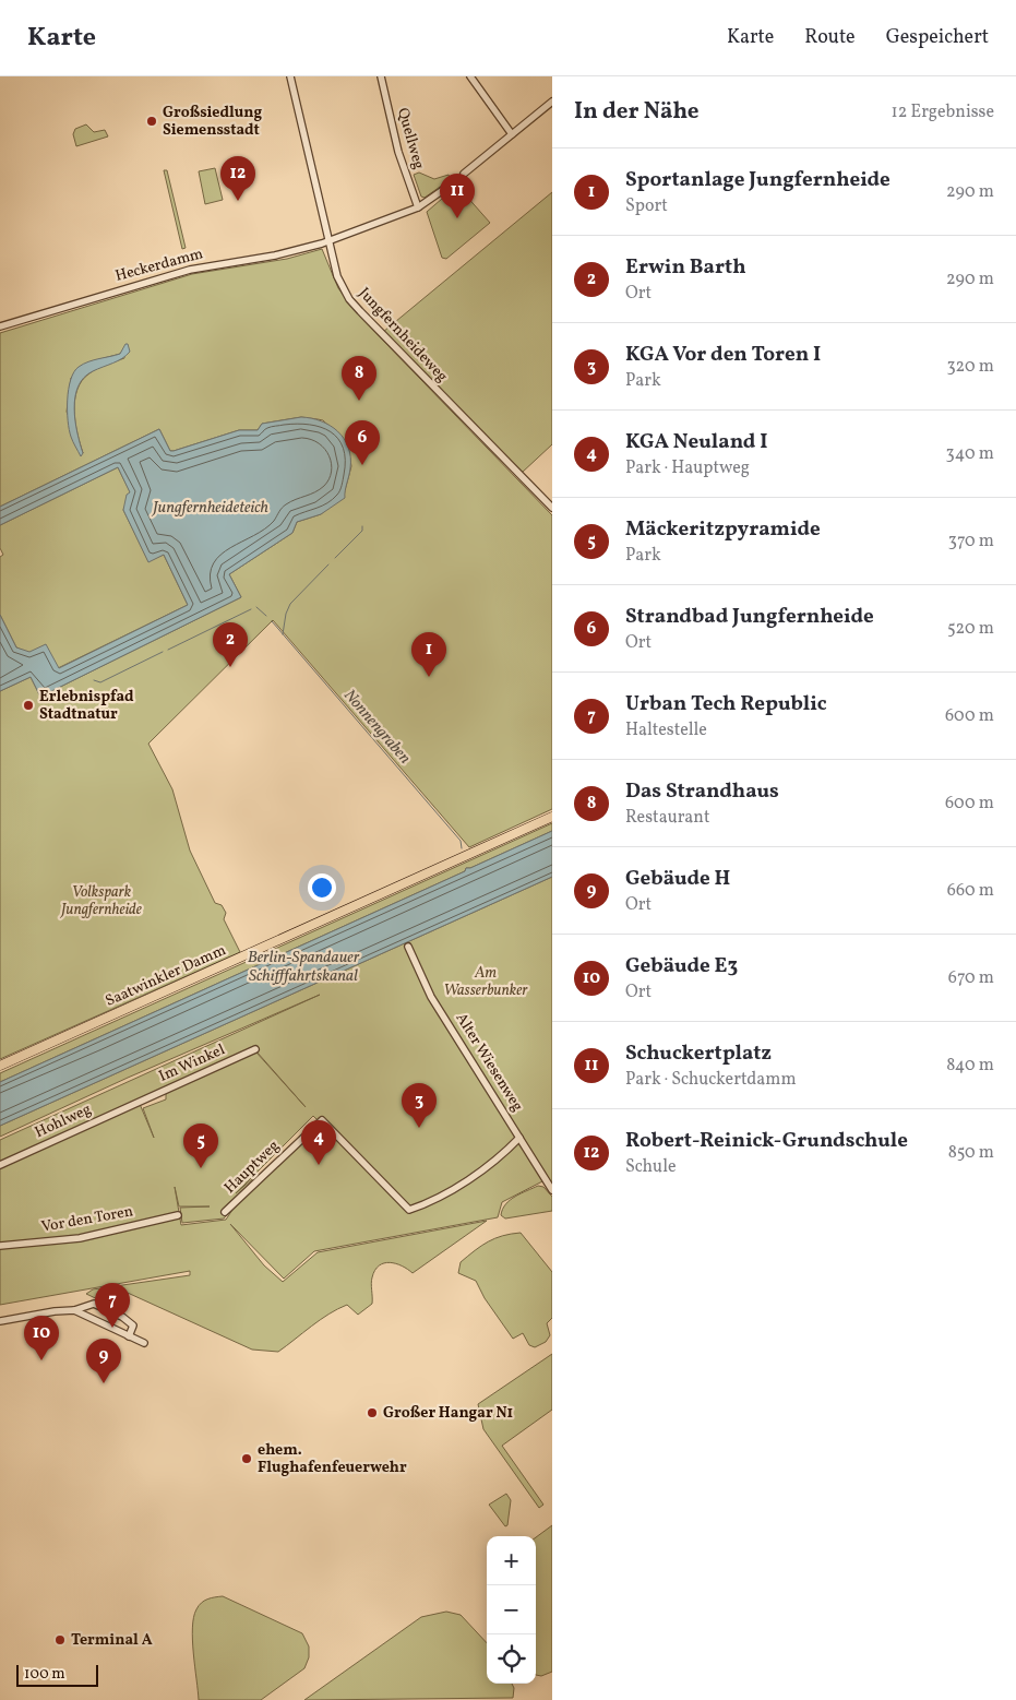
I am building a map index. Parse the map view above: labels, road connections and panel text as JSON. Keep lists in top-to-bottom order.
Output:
{
  "streets": {
    "main road": ["Saatwinkler Damm"],
    "street": [
      "Quellweg",
      "Heckerdamm",
      "Jungfernheideweg",
      "Alter Wiesenweg",
      "Im Winkel",
      "Hohlweg",
      "Hauptweg",
      "Vor den Toren"
    ]
  },
  "crossings": [
    ["Quellweg", "Heckerdamm"],
    ["Heckerdamm", "Jungfernheideweg"],
    ["Alter Wiesenweg", "Hauptweg"],
    ["Im Winkel", "Hohlweg"]
  ],
  "water": ["Jungfernheideteich", "Nonnengraben", "Berlin-Spandauer Schifffahrtskanal"],
  "parks": ["Volkspark Jungfernheide", "Am Wasserbunker"],
  "places": [
    "Großsiedlung Siemensstadt",
    "Erlebnispfad Stadtnatur",
    "Großer Hangar N1",
    "ehem. Flughafenfeuerwehr",
    "Terminal A"
  ],
  "scale_bar": "100 m",
  "page": {
    "header": "Karte",
    "nav": ["Karte", "Route", "Gespeichert"],
    "heading": ["In der Nähe", "12 Ergebnisse"],
    "list": [
      {
        "mark": "1",
        "name": "Sportanlage Jungfernheide",
        "note": "Sport",
        "value": "290 m"
      },
      {
        "mark": "2",
        "name": "Erwin Barth",
        "note": "Ort",
        "value": "290 m"
      },
      {
        "mark": "3",
        "name": "KGA Vor den Toren I",
        "note": "Park",
        "value": "320 m"
      },
      {
        "mark": "4",
        "name": "KGA Neuland I",
        "note": "Park · Hauptweg",
        "value": "340 m"
      },
      {
        "mark": "5",
        "name": "Mäckeritzpyramide",
        "note": "Park",
        "value": "370 m"
      },
      {
        "mark": "6",
        "name": "Strandbad Jungfernheide",
        "note": "Ort",
        "value": "520 m"
      },
      {
        "mark": "7",
        "name": "Urban Tech Republic",
        "note": "Haltestelle",
        "value": "600 m"
      },
      {
        "mark": "8",
        "name": "Das Strandhaus",
        "note": "Restaurant",
        "value": "600 m"
      },
      {
        "mark": "9",
        "name": "Gebäude H",
        "note": "Ort",
        "value": "660 m"
      },
      {
        "mark": "10",
        "name": "Gebäude E3",
        "note": "Ort",
        "value": "670 m"
      },
      {
        "mark": "11",
        "name": "Schuckertplatz",
        "note": "Park · Schuckertdamm",
        "value": "840 m"
      },
      {
        "mark": "12",
        "name": "Robert-Reinick-Grundschule",
        "note": "Schule",
        "value": "850 m"
      }
    ],
    "pins": [
      "12",
      "11",
      "8",
      "6",
      "2",
      "1",
      "3",
      "4",
      "5",
      "7",
      "10",
      "9"
    ],
    "map_buttons": ["+", "−"],
    "scale": "100 m"
  }
}
